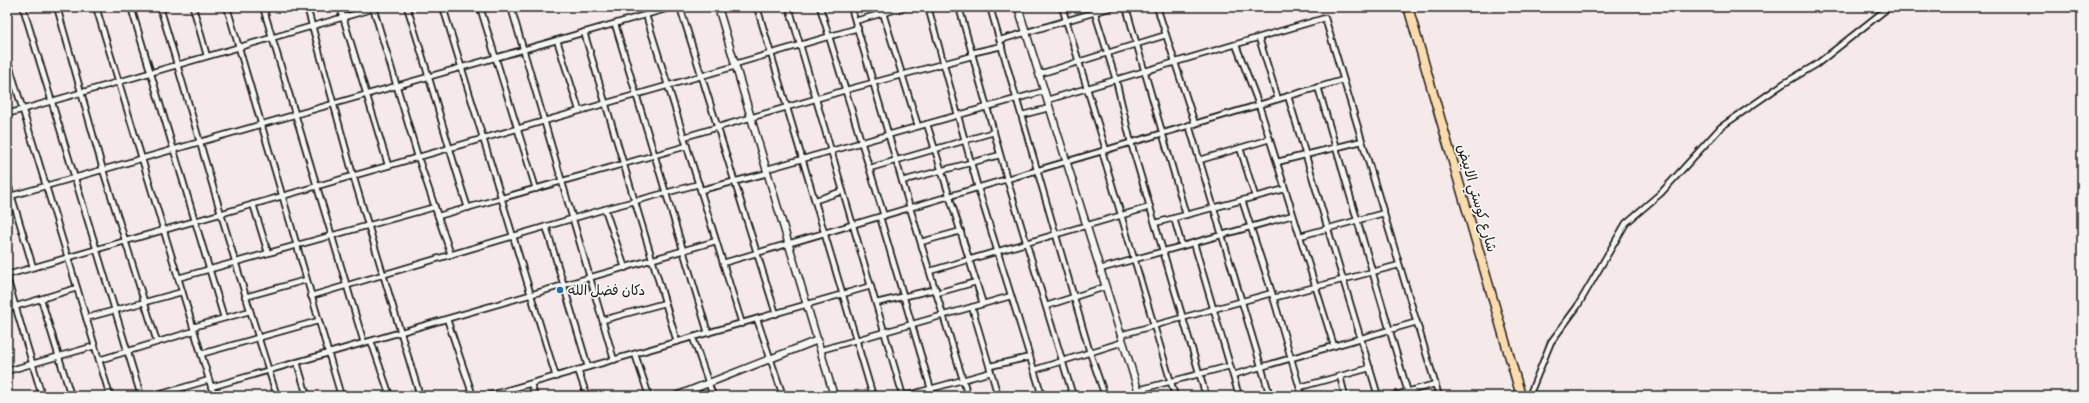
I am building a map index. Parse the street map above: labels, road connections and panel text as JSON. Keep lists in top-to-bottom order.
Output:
{
  "streets": {
    "highway": ["شارع كوستي الابيض"]
  },
  "places": ["دكان فضل الله"]
}
